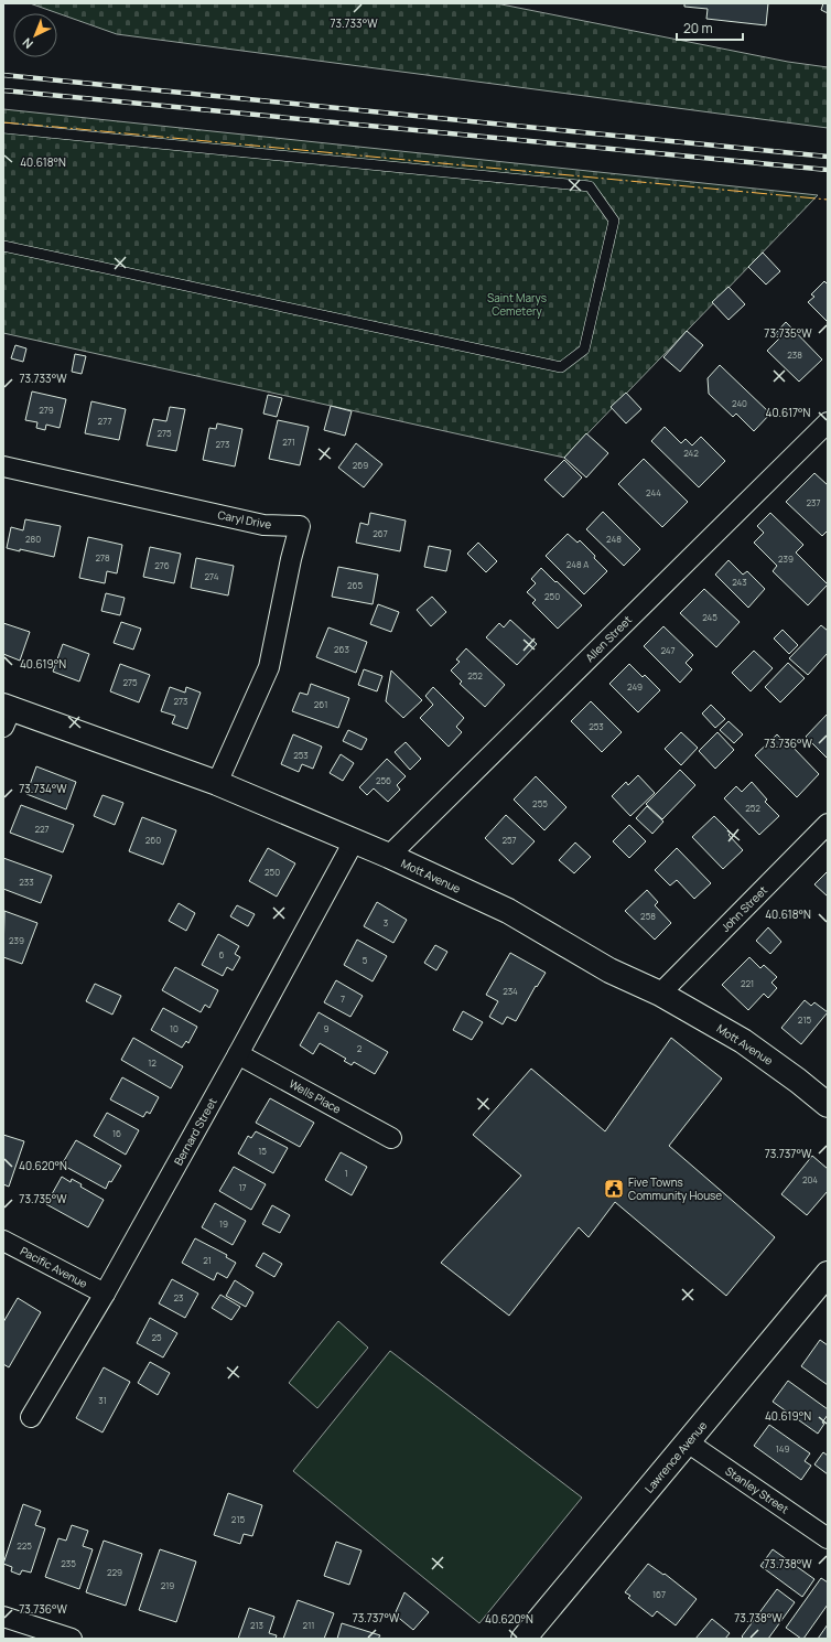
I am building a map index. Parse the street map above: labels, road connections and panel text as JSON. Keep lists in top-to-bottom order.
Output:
{
  "streets": {
    "street": [
      "Caryl Drive",
      "Allen Street",
      "Mott Avenue",
      "John Street",
      "Wells Place",
      "Bernard Street",
      "Pacific Avenue",
      "Lawrence Avenue",
      "Stanley Street"
    ]
  },
  "crossings": [
    ["Caryl Drive", "Mott Avenue"],
    ["Allen Street", "Mott Avenue"],
    ["Mott Avenue", "John Street"],
    ["Mott Avenue", "Bernard Street"],
    ["Wells Place", "Bernard Street"],
    ["Bernard Street", "Pacific Avenue"],
    ["Lawrence Avenue", "Stanley Street"]
  ],
  "parks": ["Saint Marys Cemetery"],
  "places": {
    "public building": ["Five Towns Community House"]
  },
  "house_numbers": [
    "238",
    "240",
    "279",
    "277",
    "275",
    "271",
    "273",
    "242",
    "269",
    "244",
    "237",
    "267",
    "280",
    "248",
    "278",
    "239",
    "248 A",
    "276",
    "274",
    "243",
    "265",
    "250",
    "245",
    "263",
    "247",
    "252",
    "275",
    "249",
    "273",
    "261",
    "253",
    "253",
    "256",
    "255",
    "252",
    "227",
    "260",
    "257",
    "250",
    "233",
    "258",
    "3",
    "239",
    "6",
    "5",
    "221",
    "234",
    "7",
    "215",
    "10",
    "9",
    "2",
    "12",
    "16",
    "15",
    "1",
    "204",
    "17",
    "19",
    "21",
    "23",
    "25",
    "31",
    "149",
    "215",
    "225",
    "235",
    "229",
    "219",
    "167",
    "213",
    "211"
  ],
  "scale_bar": "20 m",
  "north": "bottom left",
  "coordinates": [
    "73.733°W",
    "40.618°N",
    "73.735°W",
    "40.617°N",
    "40.619°N",
    "73.736°W",
    "73.734°W",
    "73.737°W",
    "40.620°N",
    "73.738°W"
  ]
}
